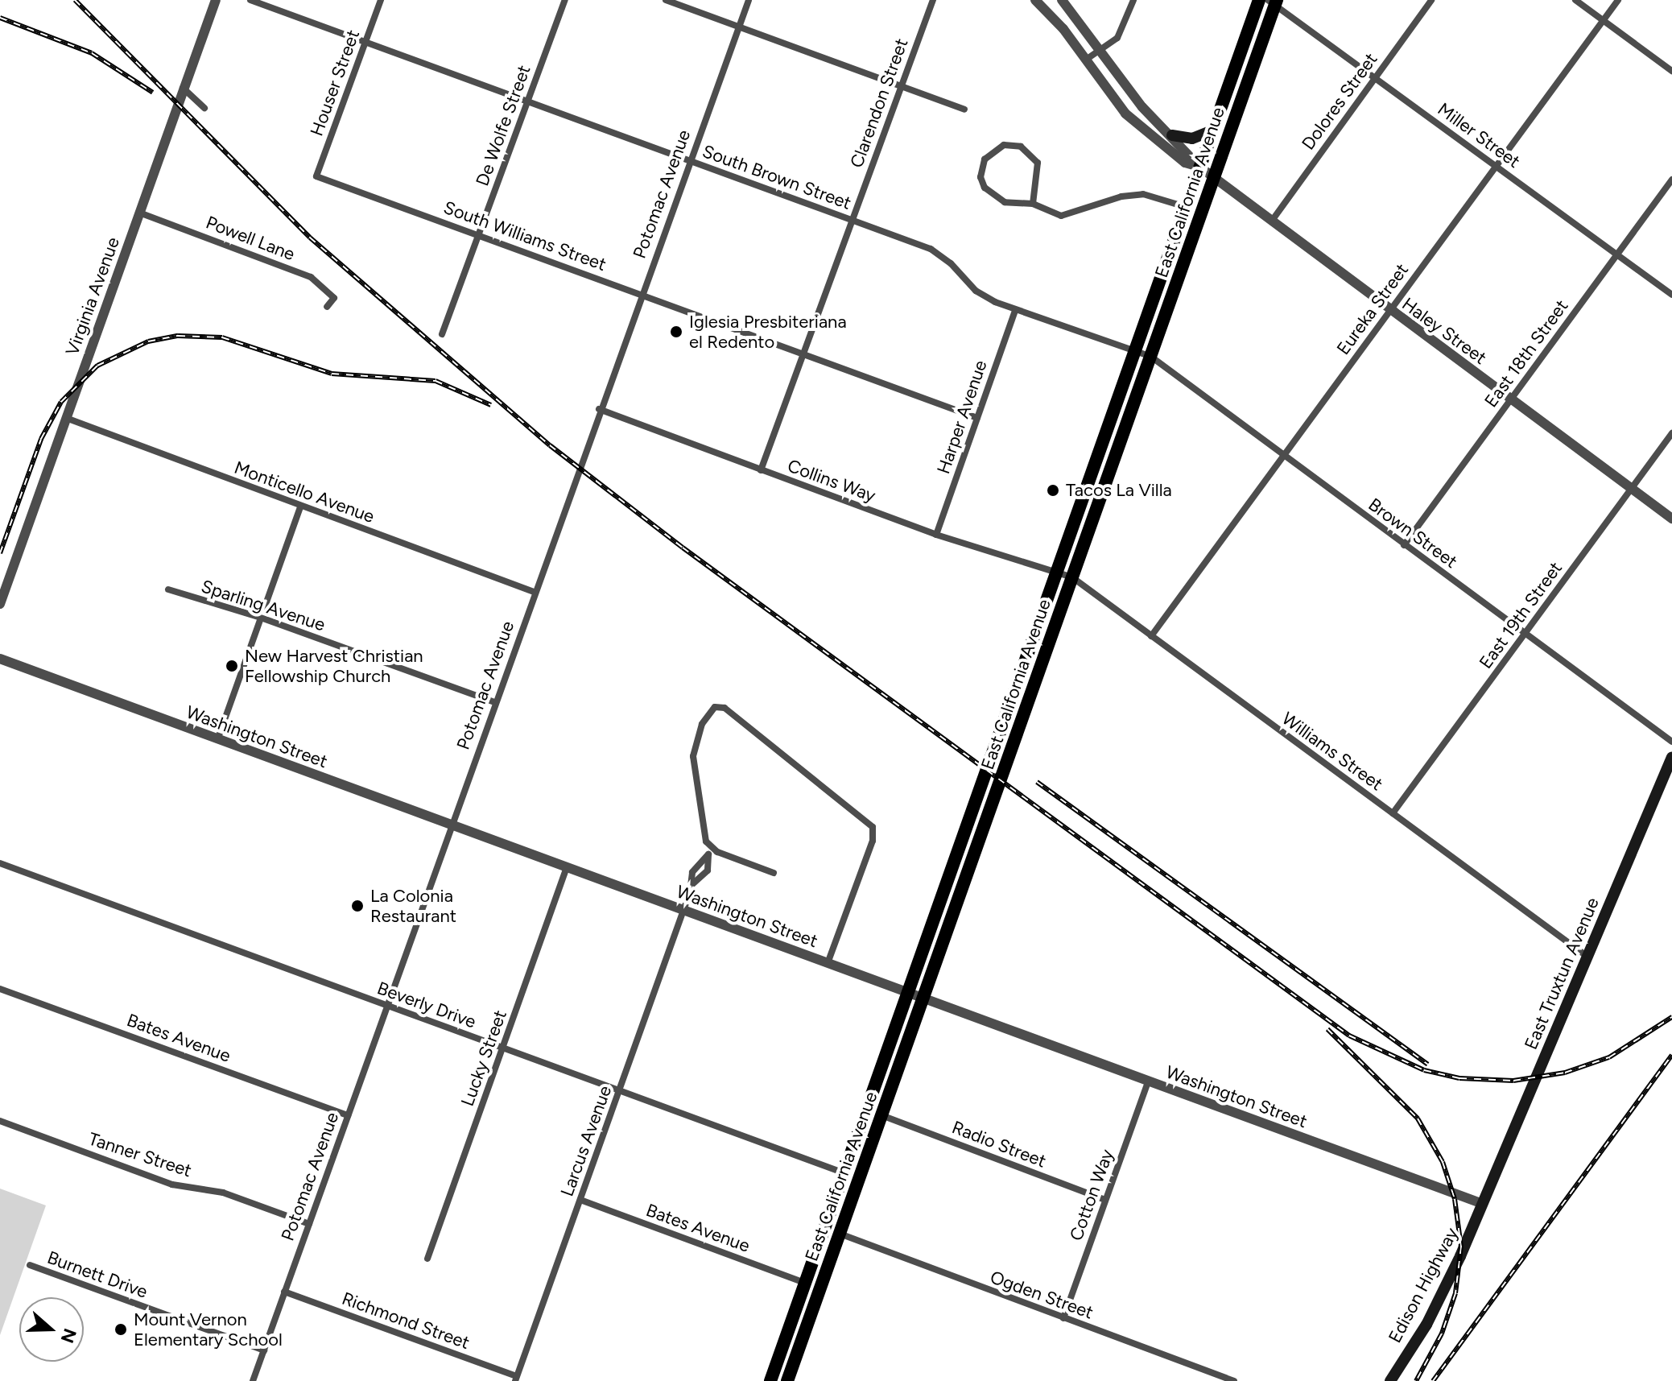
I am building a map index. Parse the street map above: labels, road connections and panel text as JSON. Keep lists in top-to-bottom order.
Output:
{
  "streets": {
    "main road": ["East California Avenue", "East Truxtun Avenue", "Edison Highway"],
    "street": [
      "Houser Street",
      "Dolores Street",
      "Clarendon Street",
      "De Wolfe Street",
      "Miller Street",
      "South Brown Street",
      "Potomac Avenue",
      "South Williams Street",
      "Powell Lane",
      "Virginia Avenue",
      "Eureka Street",
      "Haley Street",
      "East 18th Street",
      "Harper Avenue",
      "Collins Way",
      "Monticello Avenue",
      "Brown Street",
      "Sparling Avenue",
      "East 19th Street",
      "Washington Street",
      "Williams Street",
      "Beverly Drive",
      "Bates Avenue",
      "Lucky Street",
      "Larcus Avenue",
      "Radio Street",
      "Tanner Street",
      "Cotton Way",
      "Burnett Drive",
      "Ogden Street",
      "Richmond Street"
    ]
  },
  "crossings": [
    ["Houser Street", "South Brown Street"],
    ["Houser Street", "South Williams Street"],
    ["Dolores Street", "Miller Street"],
    ["Dolores Street", "Haley Street"],
    ["Clarendon Street", "South Brown Street"],
    ["Clarendon Street", "South Williams Street"],
    ["Clarendon Street", "Collins Way"],
    ["De Wolfe Street", "South Brown Street"],
    ["De Wolfe Street", "South Williams Street"],
    ["Miller Street", "East California Avenue"],
    ["Miller Street", "Eureka Street"],
    ["Miller Street", "East 18th Street"],
    ["South Brown Street", "East California Avenue"],
    ["South Brown Street", "Potomac Avenue"],
    ["South Brown Street", "Harper Avenue"],
    ["South Brown Street", "Brown Street"],
    ["East California Avenue", "Haley Street"],
    ["East California Avenue", "Collins Way"],
    ["East California Avenue", "Brown Street"],
    ["East California Avenue", "Washington Street"],
    ["East California Avenue", "Williams Street"],
    ["East California Avenue", "Beverly Drive"],
    ["East California Avenue", "Bates Avenue"],
    ["East California Avenue", "Radio Street"],
    ["East California Avenue", "Ogden Street"],
    ["Potomac Avenue", "South Williams Street"],
    ["Potomac Avenue", "Collins Way"],
    ["Potomac Avenue", "Monticello Avenue"],
    ["Potomac Avenue", "Sparling Avenue"],
    ["Potomac Avenue", "Washington Street"],
    ["Potomac Avenue", "Beverly Drive"],
    ["Potomac Avenue", "Bates Avenue"],
    ["Potomac Avenue", "Tanner Street"],
    ["Potomac Avenue", "Burnett Drive"],
    ["Potomac Avenue", "Richmond Street"],
    ["South Williams Street", "Harper Avenue"],
    ["Powell Lane", "Virginia Avenue"],
    ["Virginia Avenue", "Monticello Avenue"],
    ["Eureka Street", "Haley Street"],
    ["Eureka Street", "Brown Street"],
    ["Eureka Street", "Williams Street"],
    ["Haley Street", "East 18th Street"],
    ["Haley Street", "East 19th Street"],
    ["East 18th Street", "Brown Street"],
    ["Harper Avenue", "Collins Way"],
    ["Collins Way", "Williams Street"],
    ["Brown Street", "East 19th Street"],
    ["East 19th Street", "Williams Street"],
    ["Washington Street", "East Truxtun Avenue"],
    ["Washington Street", "Lucky Street"],
    ["Washington Street", "Larcus Avenue"],
    ["Washington Street", "Cotton Way"],
    ["Washington Street", "Edison Highway"],
    ["Williams Street", "East Truxtun Avenue"],
    ["East Truxtun Avenue", "Edison Highway"],
    ["Beverly Drive", "Lucky Street"],
    ["Beverly Drive", "Larcus Avenue"],
    ["Bates Avenue", "Larcus Avenue"],
    ["Larcus Avenue", "Richmond Street"],
    ["Radio Street", "Cotton Way"],
    ["Cotton Way", "Ogden Street"]
  ],
  "places": [
    "Iglesia Presbiteriana el Redento",
    "Tacos La Villa",
    "New Harvest Christian Fellowship Church",
    "La Colonia Restaurant",
    "Mount Vernon Elementary School"
  ],
  "north": "right"
}
